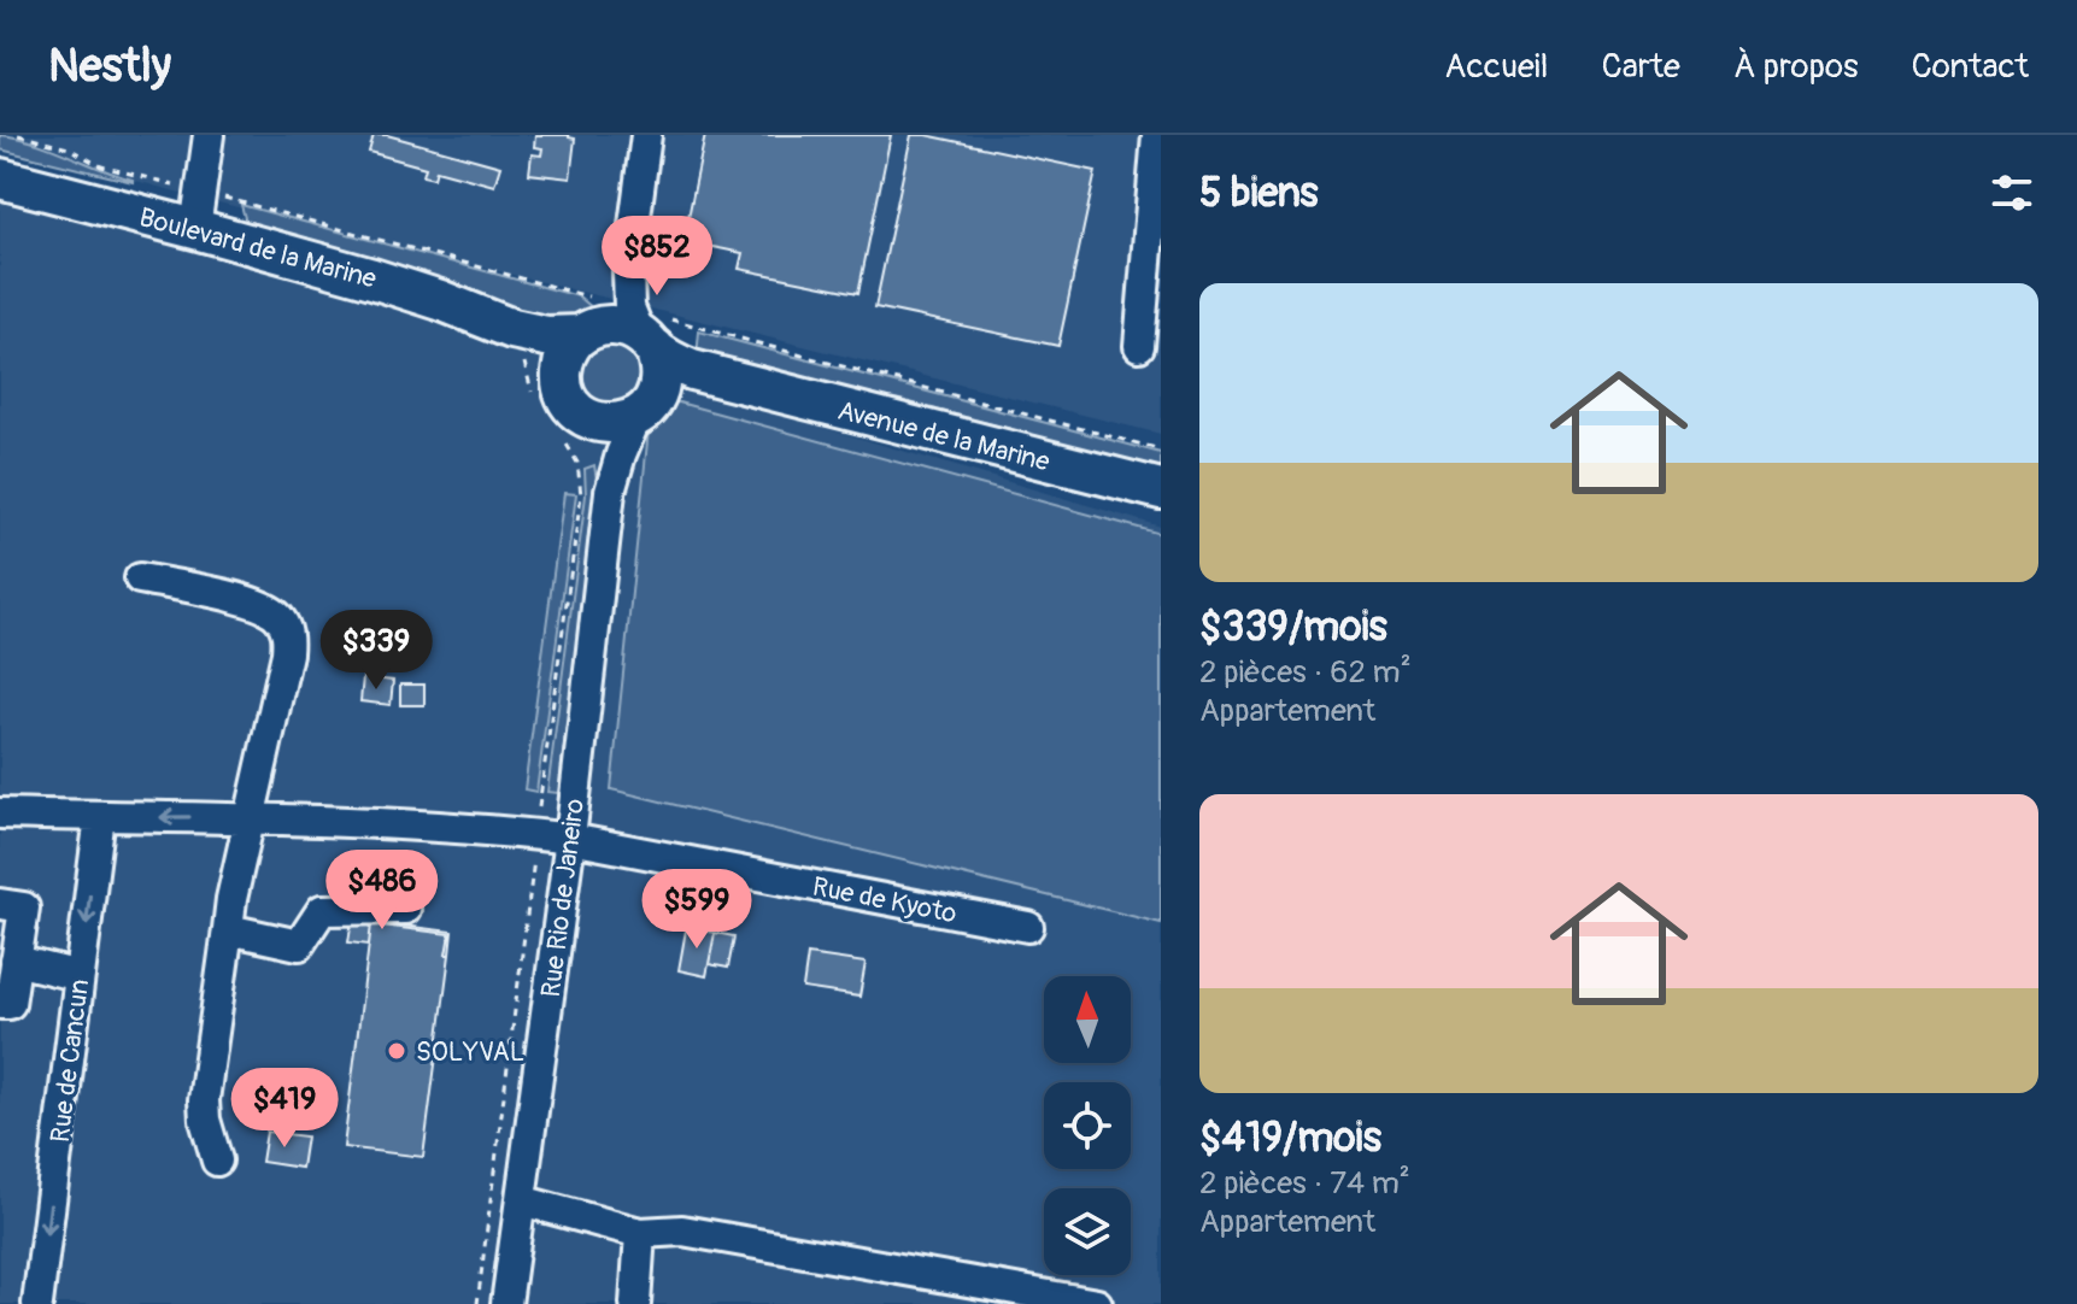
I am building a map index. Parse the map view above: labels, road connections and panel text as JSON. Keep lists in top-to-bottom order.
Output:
{
  "streets": {
    "main road": ["Boulevard de la Marine", "Avenue de la Marine"],
    "street": ["Rue Rio de Janeiro", "Rue de Kyoto", "Rue de Cancun"]
  },
  "crossings": [
    ["Boulevard de la Marine", "Avenue de la Marine"],
    ["Boulevard de la Marine", "Rue Rio de Janeiro"],
    ["Avenue de la Marine", "Rue Rio de Janeiro"],
    ["Rue Rio de Janeiro", "Rue de Kyoto"],
    ["Rue de Kyoto", "Rue de Cancun"]
  ],
  "places": ["SOLYVAL"],
  "north": "top",
  "page": {
    "header": "Nestly",
    "nav": [
      "Accueil",
      "Carte",
      "À propos",
      "Contact"
    ],
    "heading": "5 biens",
    "price": [
      "$852",
      "$339",
      "$486",
      "$599",
      "$419"
    ],
    "list": [
      {
        "name": "$339/mois",
        "note": "2 pièces · 62 m² · Appartement"
      },
      {
        "name": "$419/mois",
        "note": "2 pièces · 74 m² · Appartement"
      }
    ]
  }
}
